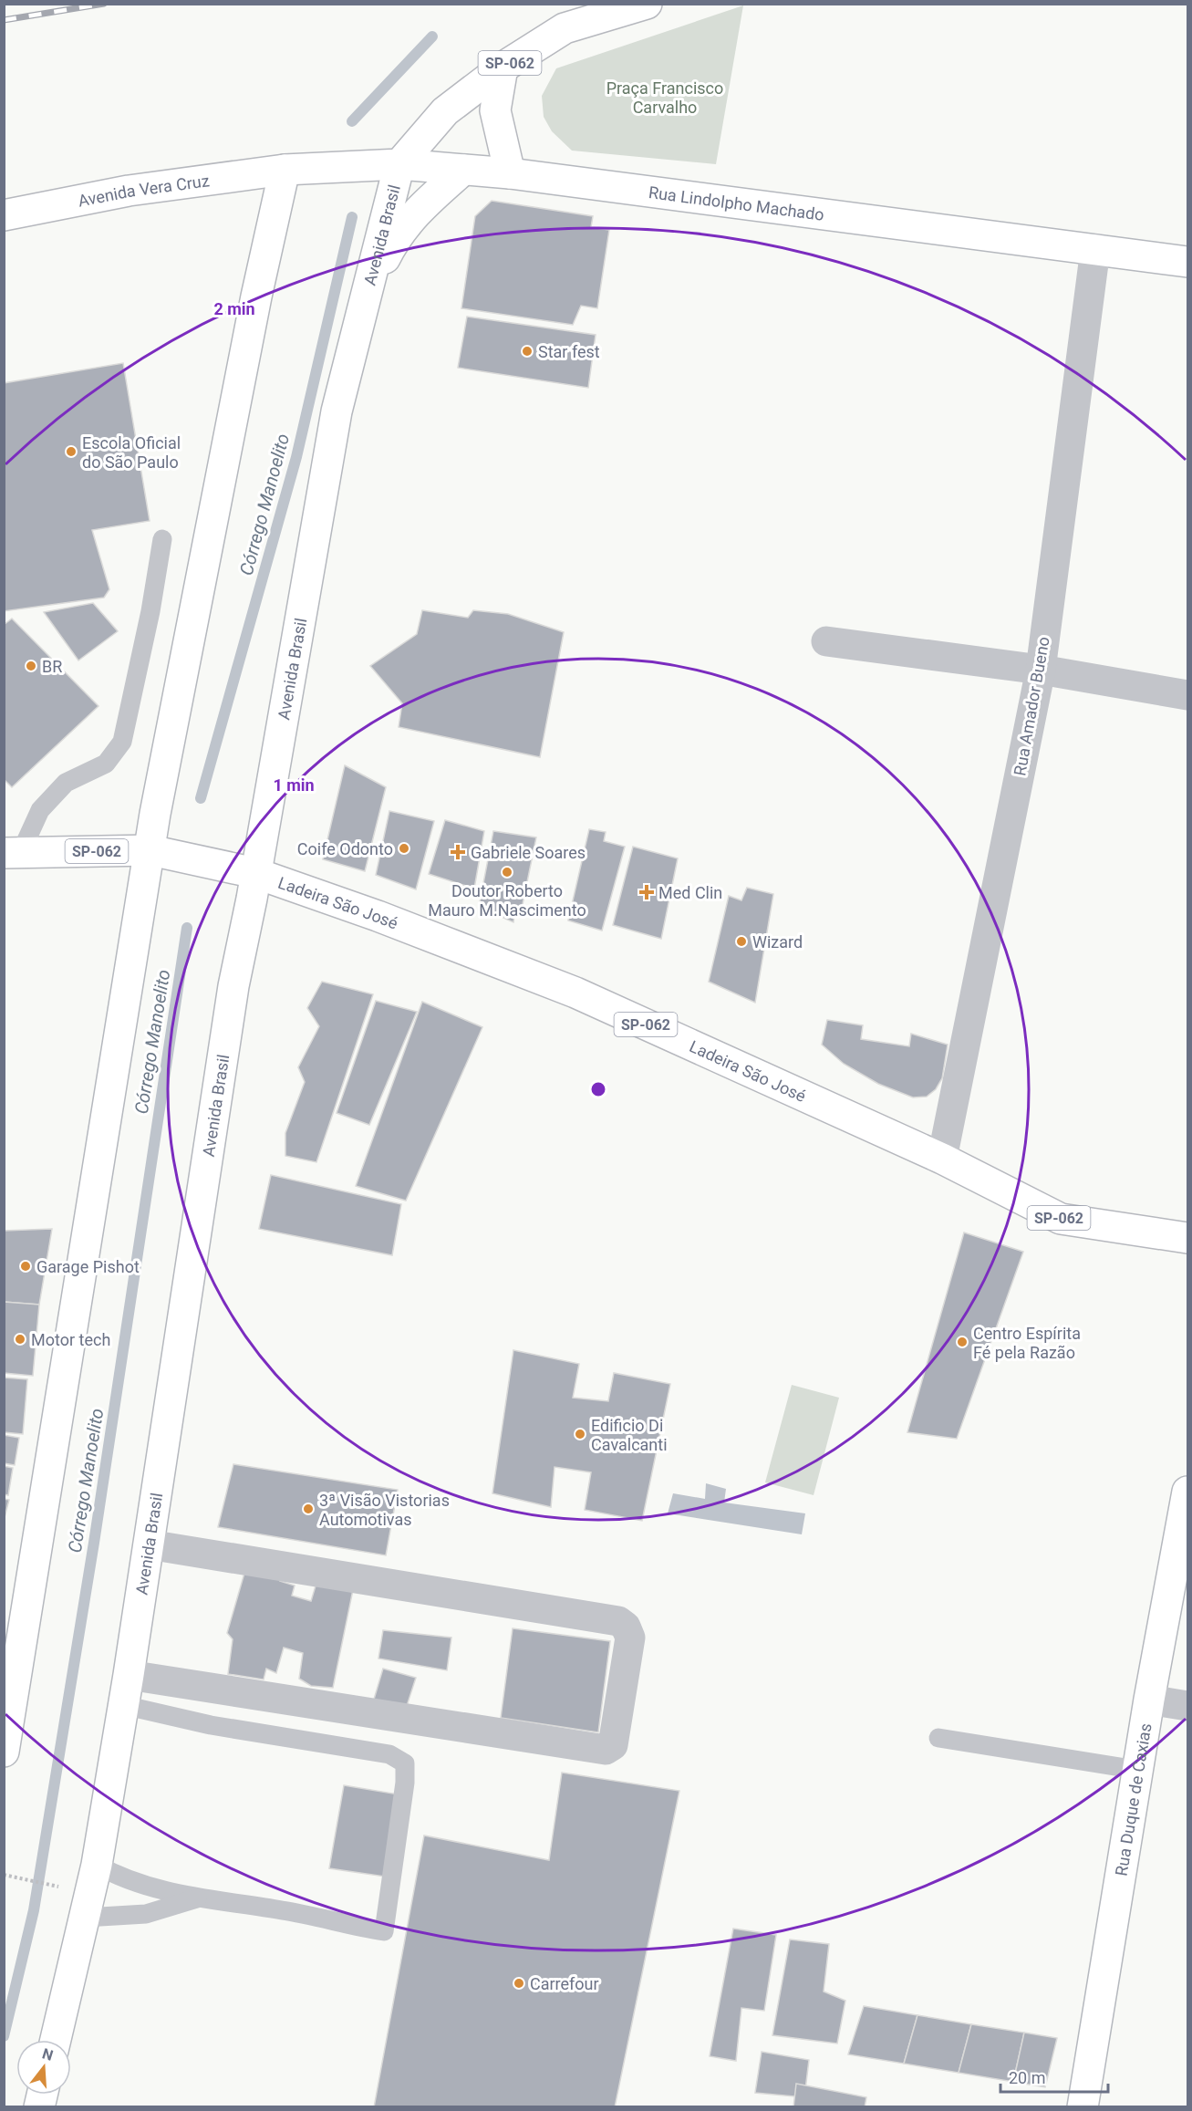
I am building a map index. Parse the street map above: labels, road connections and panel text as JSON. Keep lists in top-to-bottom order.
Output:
{
  "streets": {
    "main road": [
      "SP-062",
      "Avenida Vera Cruz",
      "Rua Lindolpho Machado",
      "Avenida Brasil",
      "Ladeira São José",
      "Rua Duque de Caxias"
    ],
    "street": ["Rua Amador Bueno"]
  },
  "crossings": [
    ["SP-062", "Rua Lindolpho Machado"],
    ["SP-062", "Avenida Brasil"],
    ["SP-062", "Ladeira São José"],
    ["Avenida Vera Cruz", "Rua Lindolpho Machado"],
    ["Rua Lindolpho Machado", "Avenida Brasil"],
    ["Rua Lindolpho Machado", "Rua Amador Bueno"],
    ["Avenida Brasil", "Ladeira São José"],
    ["Rua Amador Bueno", "Ladeira São José"]
  ],
  "water": ["Córrego Manoelito"],
  "parks": ["Praça Francisco Carvalho"],
  "places": {
    "other": [
      "Star fest",
      "Escola Oficial do São Paulo",
      "BR",
      "Coife Odonto",
      "Doutor Roberto Mauro M.Nascimento",
      "Wizard",
      "Garage Pishot",
      "Motor tech",
      "Centro Espírita Fé pela Razão",
      "Edificio Di Cavalcanti",
      "3ª Visão Vistorias Automotivas",
      "Carrefour"
    ],
    "health": ["Gabriele Soares", "Med Clin"]
  },
  "scale_bar": "20 m",
  "north": "top",
  "rings": ["2 min", "1 min"]
}
